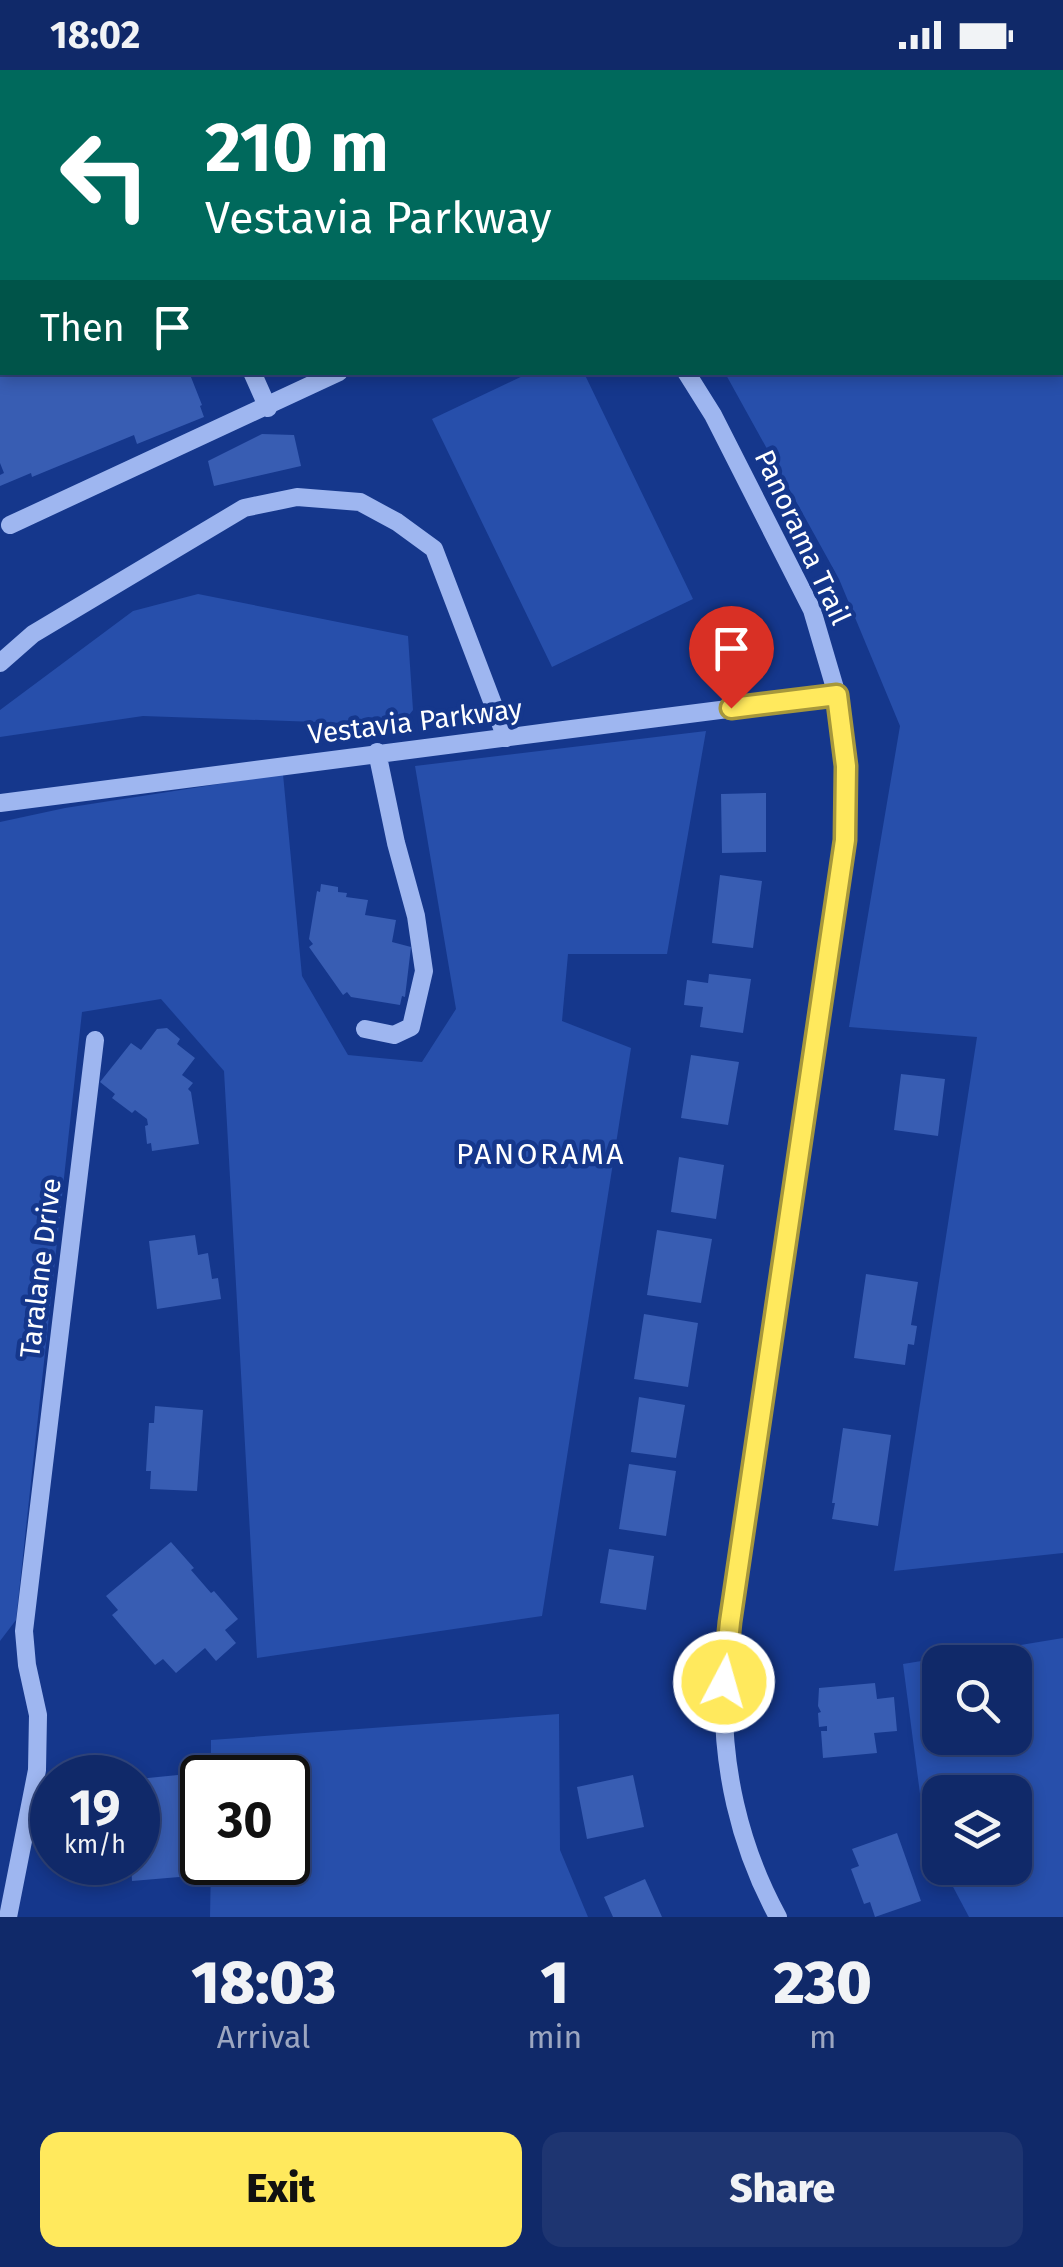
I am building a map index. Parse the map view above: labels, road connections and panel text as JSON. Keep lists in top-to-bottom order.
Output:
{
  "streets": {
    "street": ["Panorama Trail", "Vestavia Parkway", "Taralane Drive"]
  },
  "crossings": [
    ["Panorama Trail", "Vestavia Parkway"]
  ],
  "districts": ["PANORAMA"],
  "page": {
    "status": "18:02",
    "turn": ["210 m", "Vestavia Parkway"],
    "then": "Then",
    "speed": "19 km/h",
    "limit": "30",
    "eta": [
      "18:03",
      "Arrival",
      "1",
      "min",
      "230",
      "m"
    ],
    "buttons": ["Exit", "Share"]
  }
}
